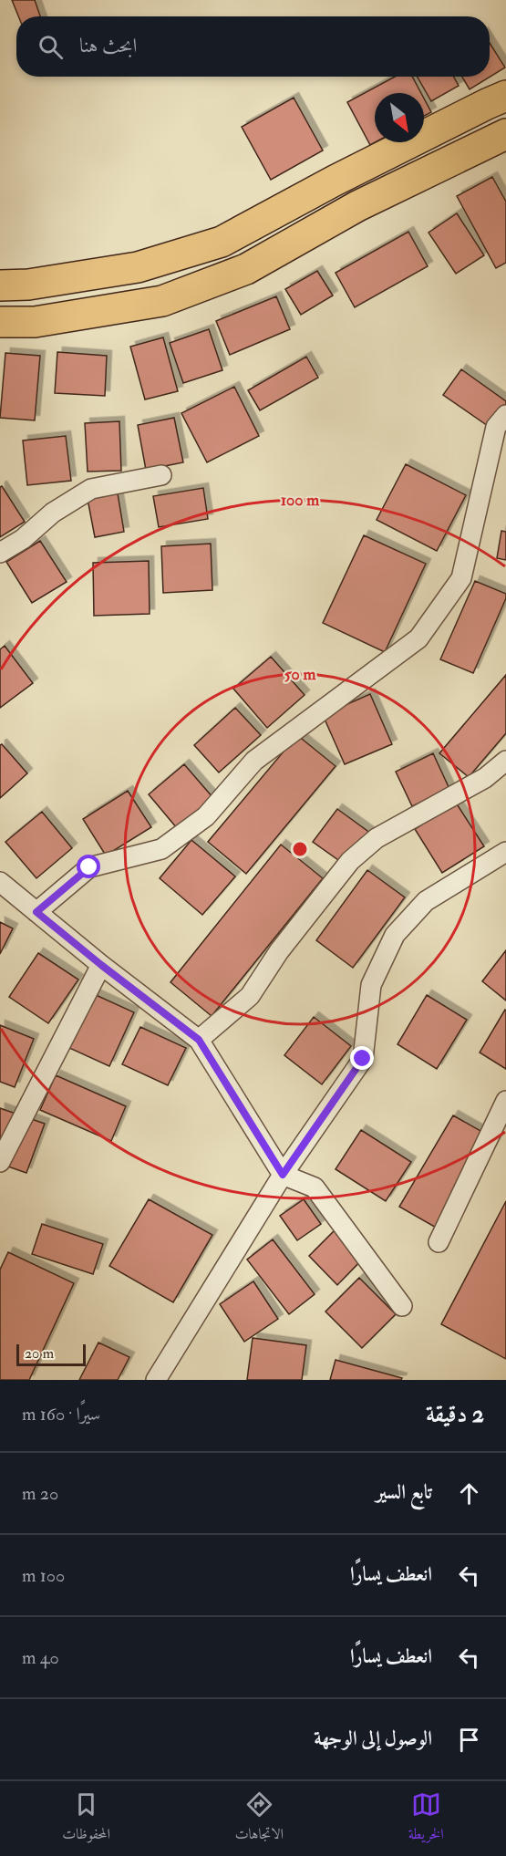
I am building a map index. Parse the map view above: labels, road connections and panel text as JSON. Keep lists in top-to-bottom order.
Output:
{
  "scale_bar": "20 m",
  "north": "bottom right",
  "page": {
    "search": "ابحث هنا",
    "scale": "20 m",
    "heading": ["2 دقيقة", "سيرًا · 160 m"],
    "list": [
      ["تابع السير", "20 m"],
      ["انعطف يسارًا", "100 m"],
      ["انعطف يسارًا", "40 m"],
      "الوصول إلى الوجهة"
    ],
    "nav": ["الخريطة", "الاتجاهات", "المحفوظات"]
  },
  "rings": ["100 m", "50 m"]
}
